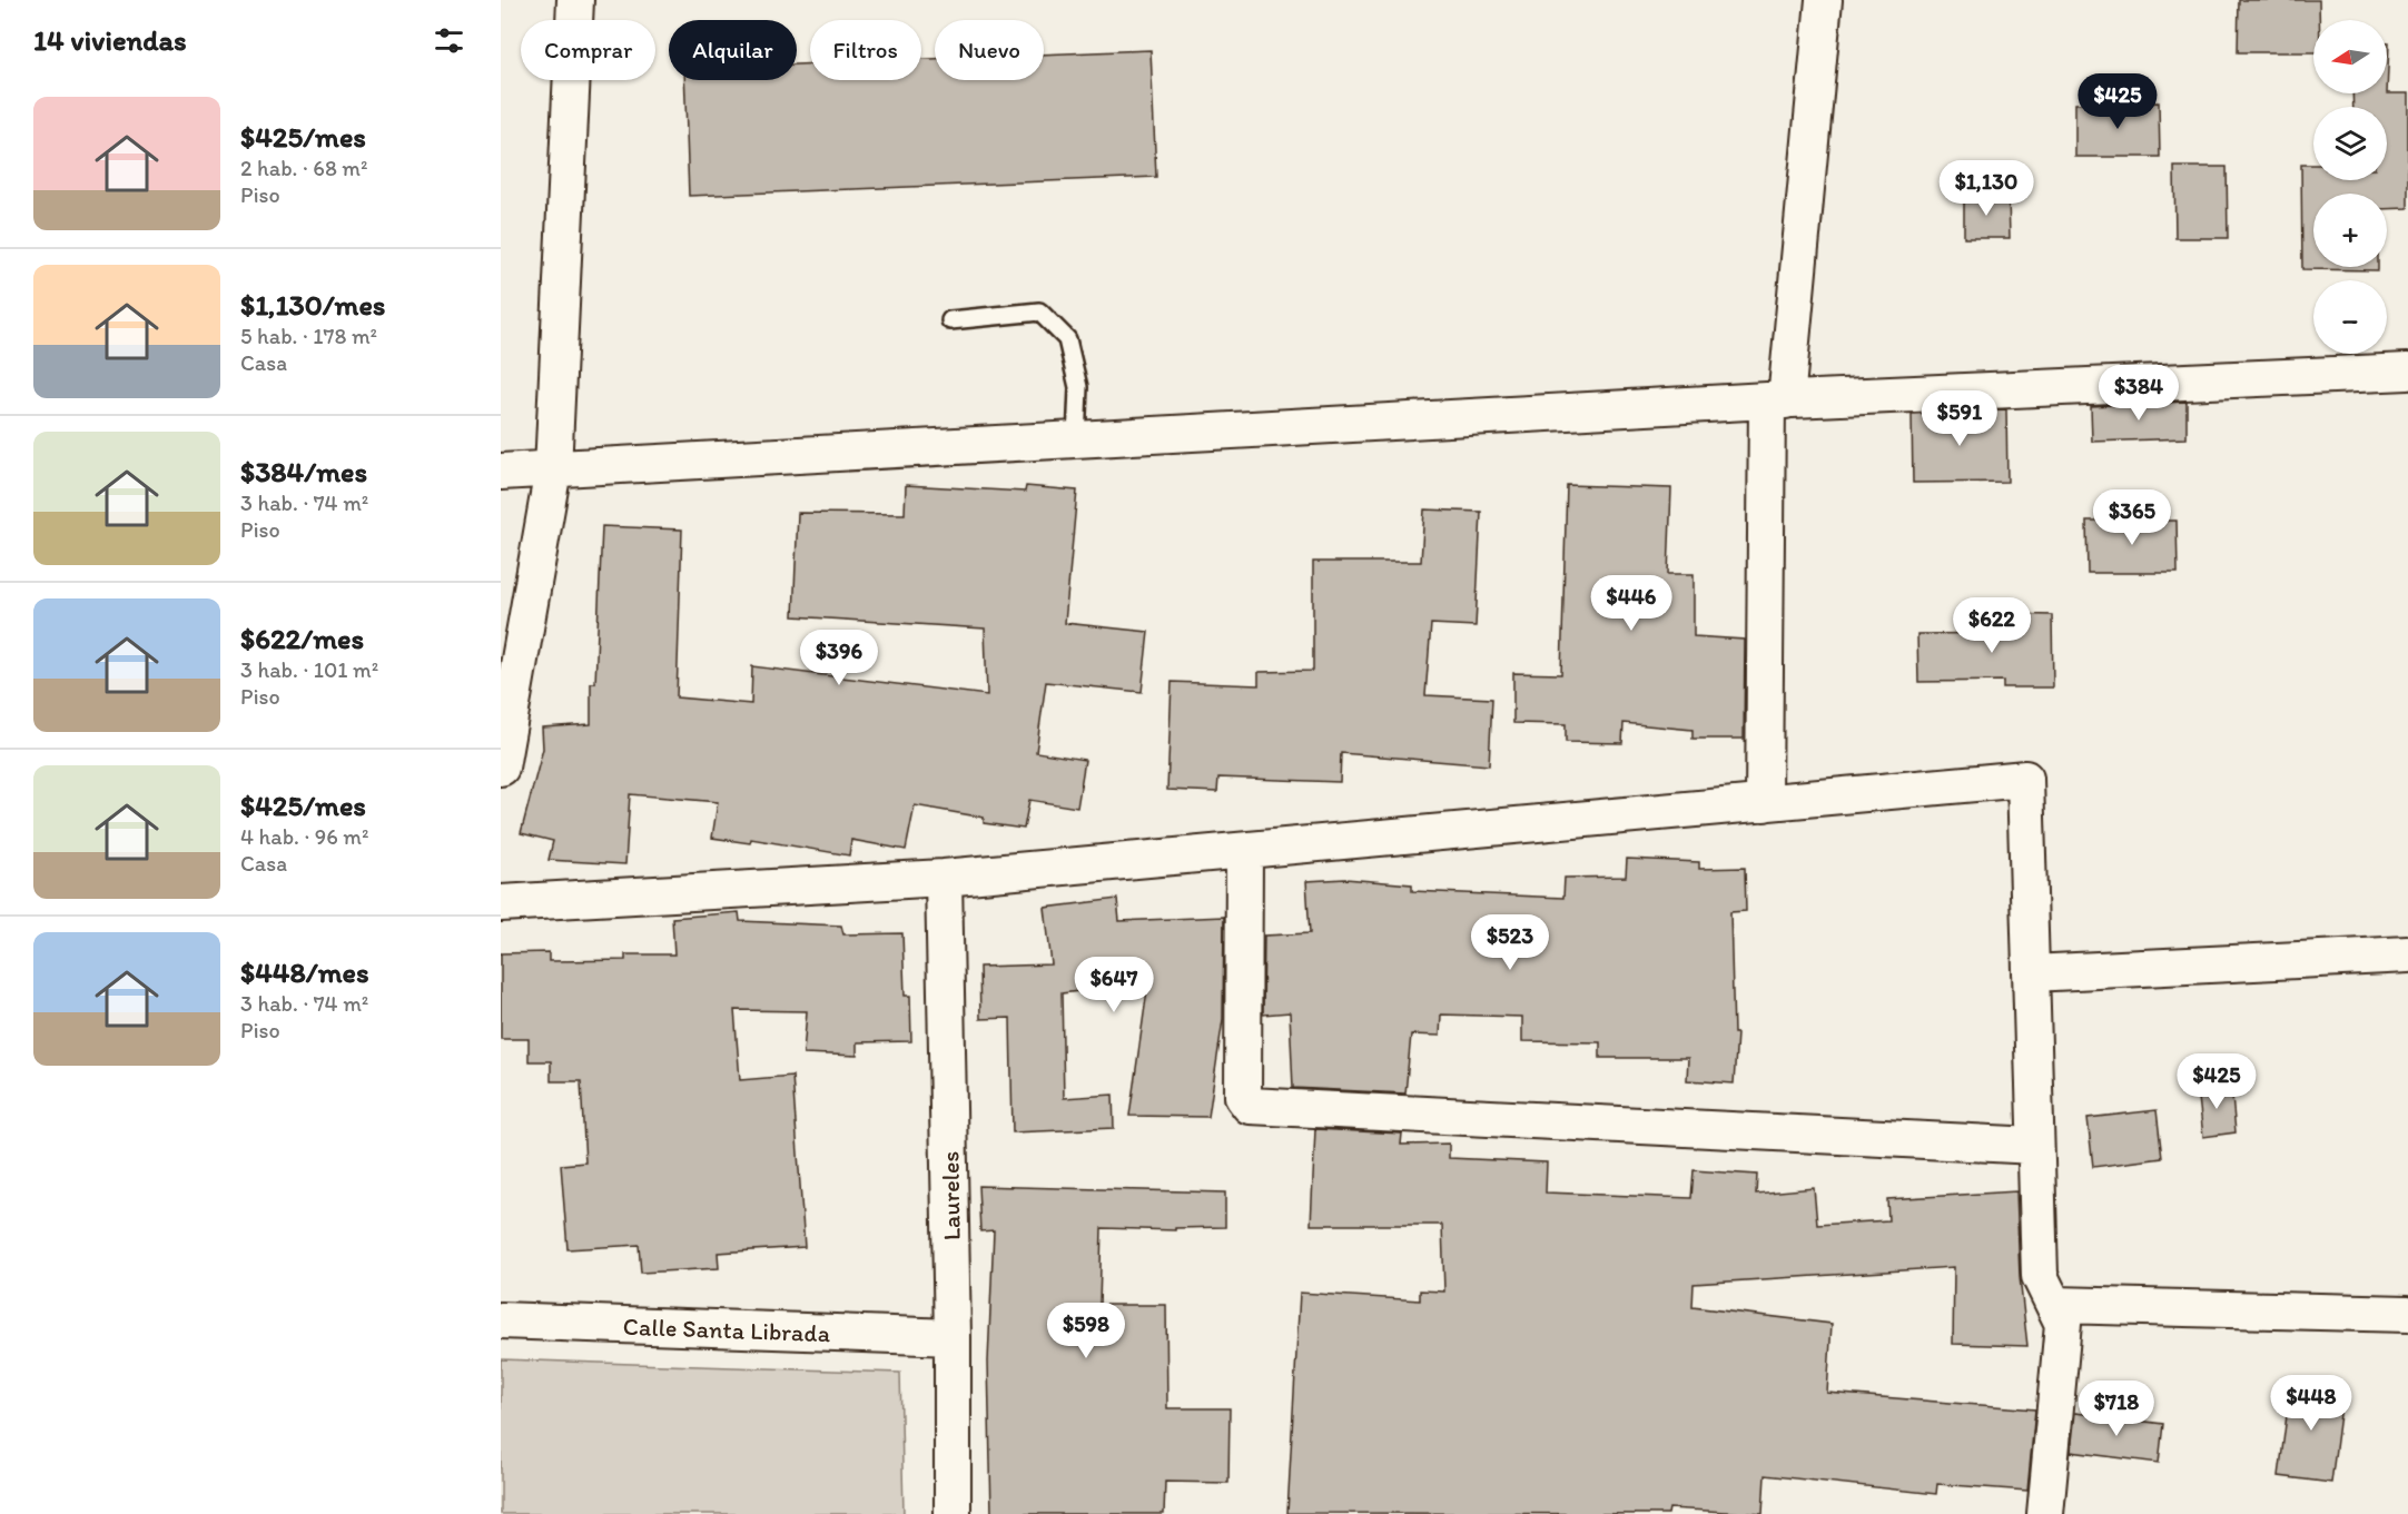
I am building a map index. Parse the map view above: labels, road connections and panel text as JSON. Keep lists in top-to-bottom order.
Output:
{
  "streets": {
    "street": ["Laureles", "Calle Santa Librada"]
  },
  "crossings": [
    ["Laureles", "Calle Santa Librada"]
  ],
  "north": "left",
  "page": {
    "heading": "14 viviendas",
    "map_buttons": ["+", "−"],
    "chip": [
      "Comprar",
      "Alquilar",
      "Filtros",
      "Nuevo"
    ],
    "price": [
      "$425",
      "$1,130",
      "$384",
      "$591",
      "$365",
      "$446",
      "$622",
      "$396",
      "$523",
      "$647",
      "$425",
      "$598",
      "$448",
      "$718"
    ],
    "list": [
      {
        "name": "$425/mes",
        "note": "2 hab. · 68 m² · Piso"
      },
      {
        "name": "$1,130/mes",
        "note": "5 hab. · 178 m² · Casa"
      },
      {
        "name": "$384/mes",
        "note": "3 hab. · 74 m² · Piso"
      },
      {
        "name": "$622/mes",
        "note": "3 hab. · 101 m² · Piso"
      },
      {
        "name": "$425/mes",
        "note": "4 hab. · 96 m² · Casa"
      },
      {
        "name": "$448/mes",
        "note": "3 hab. · 74 m² · Piso"
      }
    ]
  }
}
